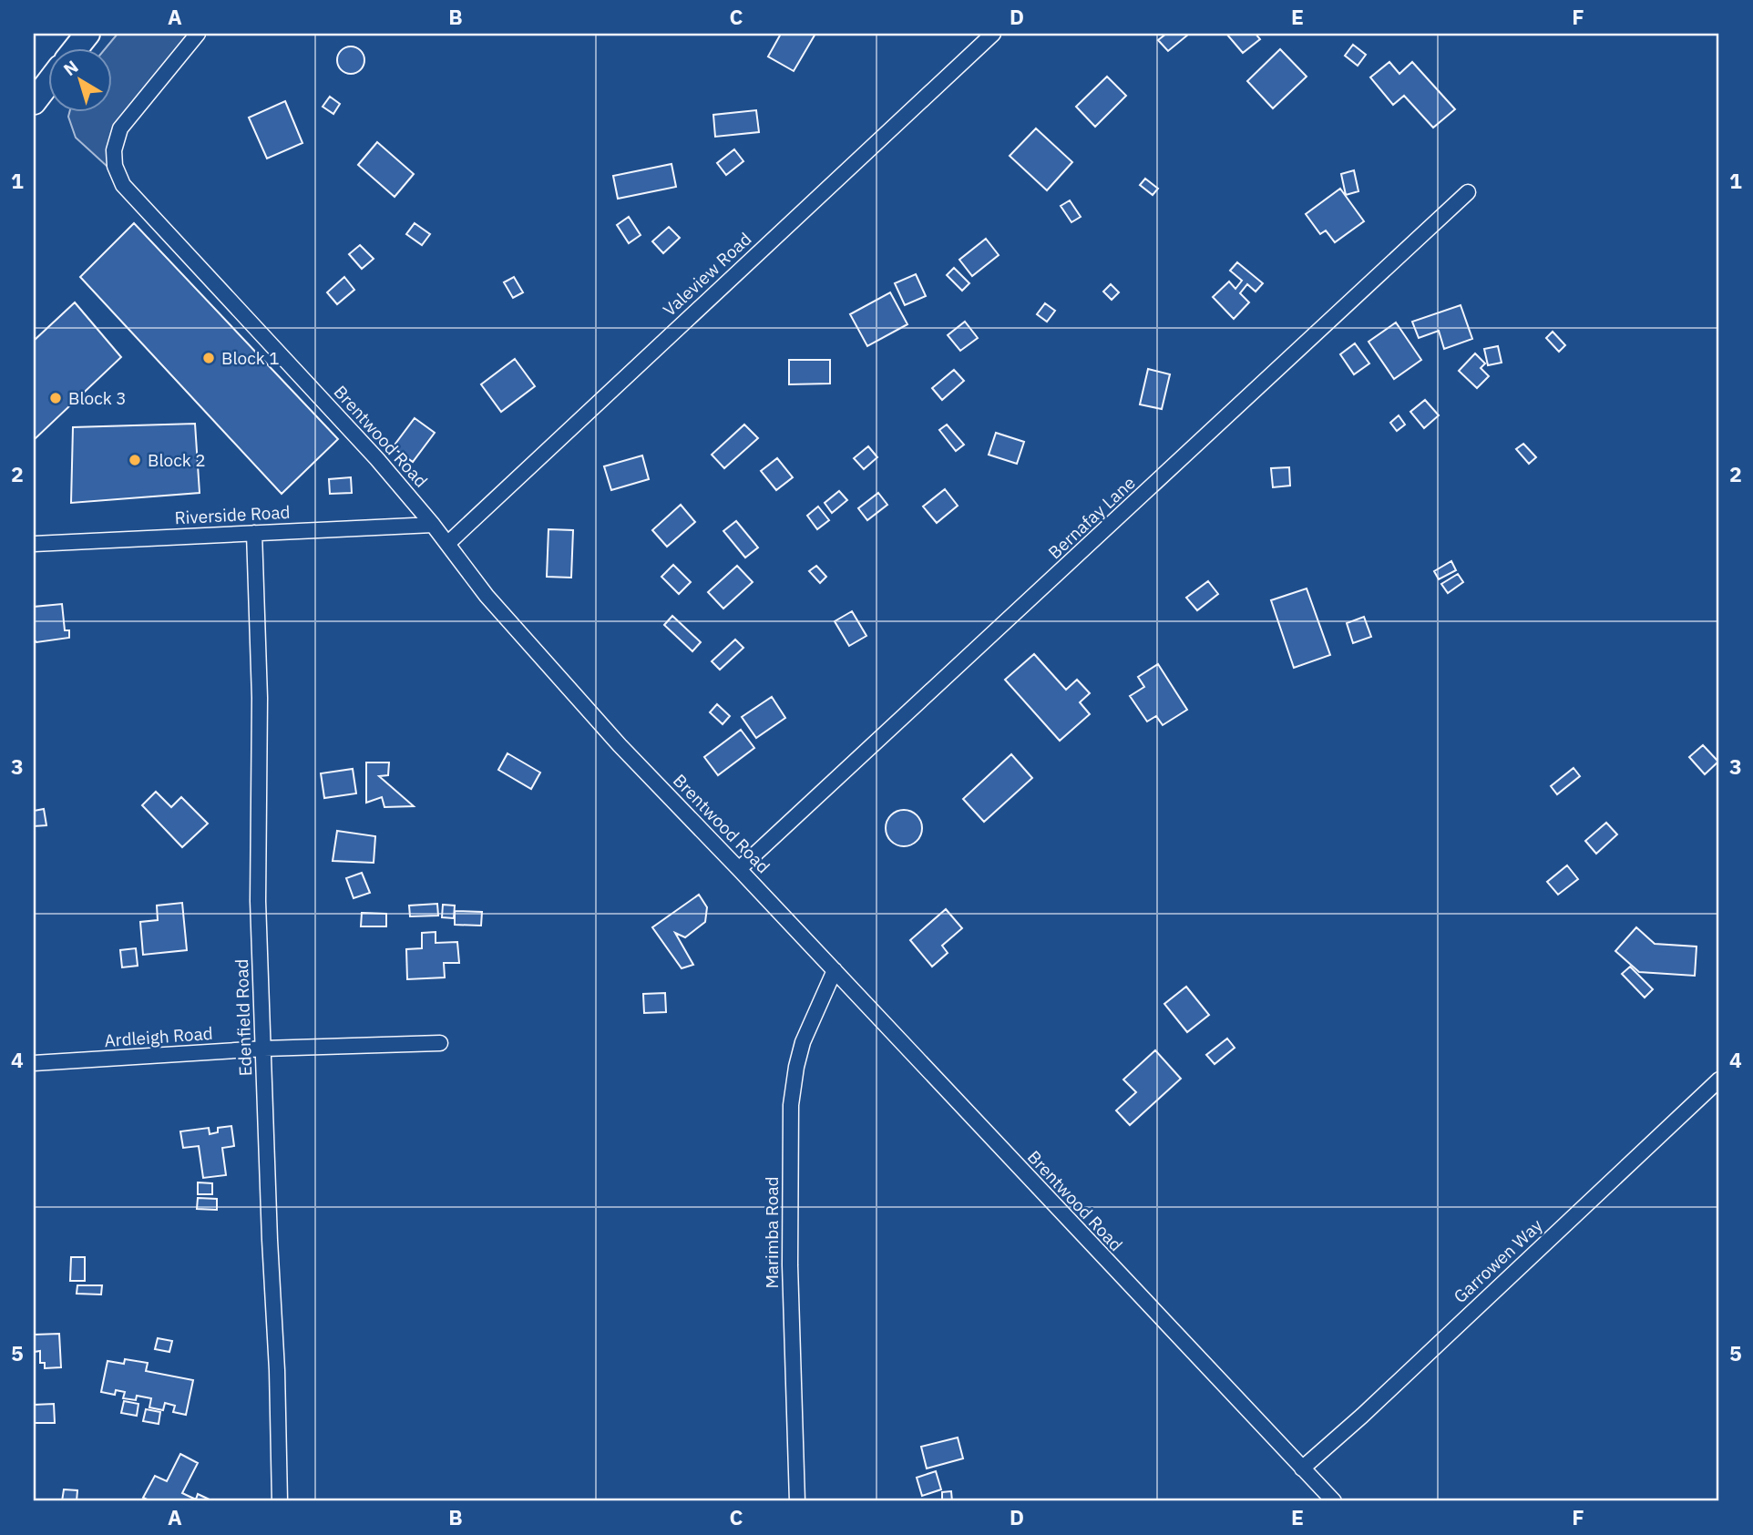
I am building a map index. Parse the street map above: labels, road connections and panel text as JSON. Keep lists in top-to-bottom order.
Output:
{
  "streets": {
    "street": [
      "Valeview Road",
      "Brentwood Road",
      "Riverside Road",
      "Bernafay Lane",
      "Edenfield Road",
      "Ardleigh Road",
      "Marimba Road",
      "Garrowen Way"
    ]
  },
  "crossings": [
    ["Valeview Road", "Brentwood Road"],
    ["Brentwood Road", "Riverside Road"],
    ["Brentwood Road", "Bernafay Lane"],
    ["Brentwood Road", "Marimba Road"],
    ["Brentwood Road", "Garrowen Way"],
    ["Riverside Road", "Edenfield Road"],
    ["Edenfield Road", "Ardleigh Road"]
  ],
  "places": ["Block 1", "Block 3", "Block 2"],
  "north": "top left",
  "grid": {
    "columns": [
      "A",
      "B",
      "C",
      "D",
      "E",
      "F"
    ],
    "rows": [
      "1",
      "2",
      "3",
      "4",
      "5"
    ]
  }
}
